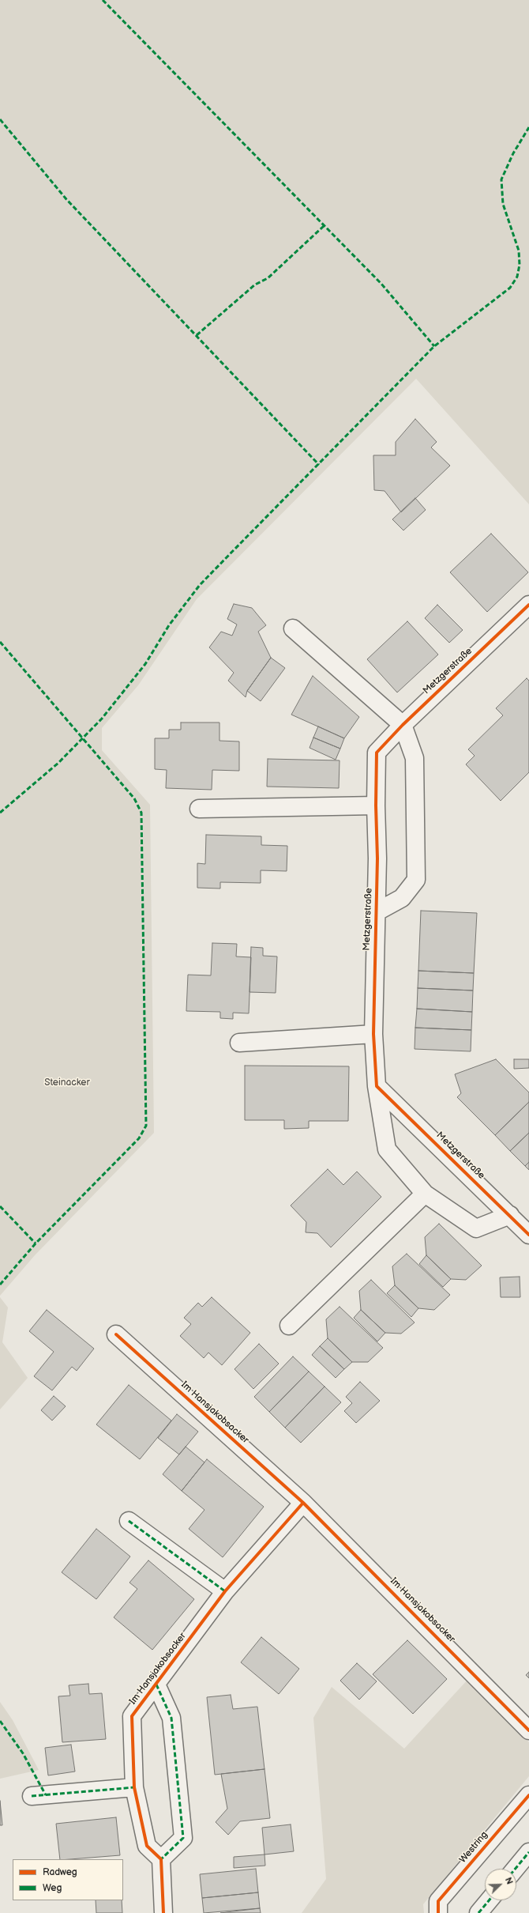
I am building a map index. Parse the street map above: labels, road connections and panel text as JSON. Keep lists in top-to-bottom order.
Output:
{
  "streets": {
    "street": ["Metzgerstraße", "Im Hansjakobsacker", "Westring"]
  },
  "parks": ["Steinacker"],
  "legend": ["Radweg", "Weg"],
  "north": "top right"
}
